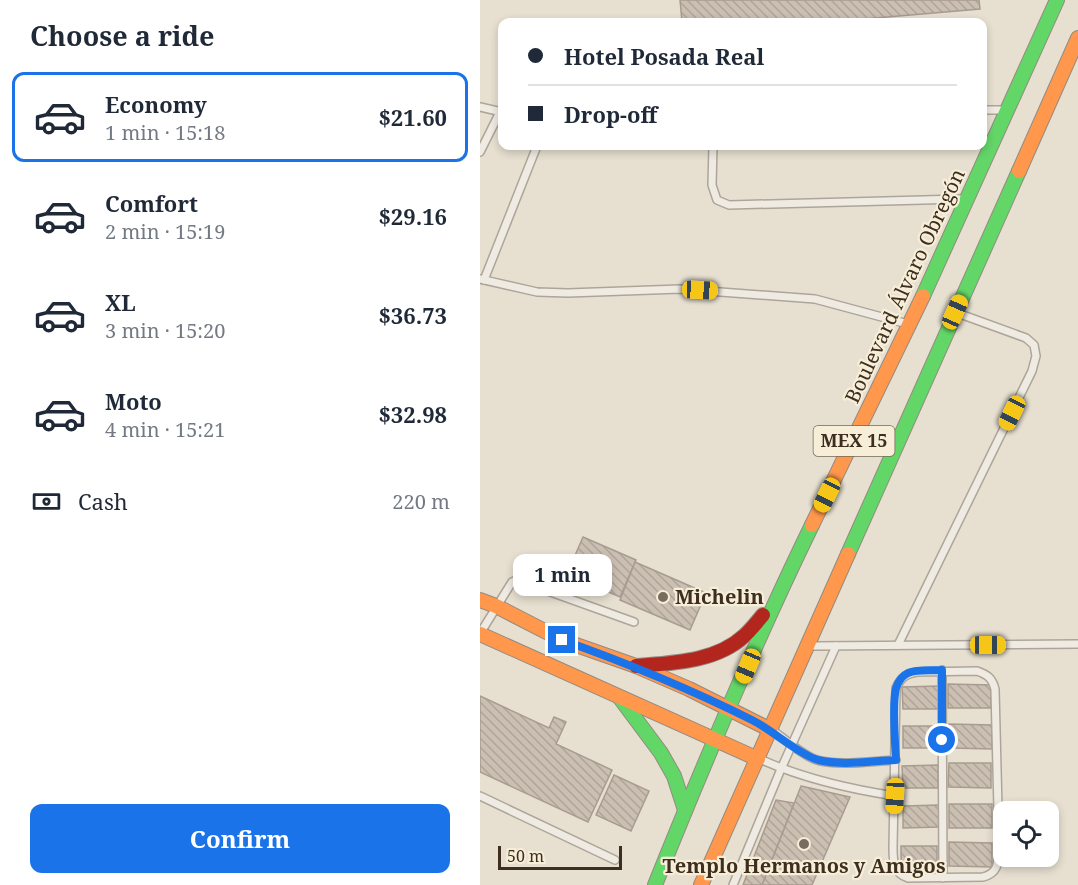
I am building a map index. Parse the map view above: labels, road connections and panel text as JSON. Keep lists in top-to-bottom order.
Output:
{
  "streets": {
    "main road": ["Boulevard Álvaro Obregón", "MEX 15"]
  },
  "places": ["Michelin", "Templo Hermanos y Amigos"],
  "scale_bar": "50 m",
  "page": {
    "heading": "Choose a ride",
    "banner": ["Hotel Posada Real", "Drop-off"],
    "list": [
      {
        "name": "Economy",
        "note": "1 min · 15:18",
        "value": "$21.60"
      },
      {
        "name": "Comfort",
        "note": "2 min · 15:19",
        "value": "$29.16"
      },
      {
        "name": "XL",
        "note": "3 min · 15:20",
        "value": "$36.73"
      },
      {
        "name": "Moto",
        "note": "4 min · 15:21",
        "value": "$32.98"
      }
    ],
    "pay": ["Cash", "220 m"],
    "bubble": "1 min",
    "buttons": "Confirm",
    "scale": "50 m"
  }
}
